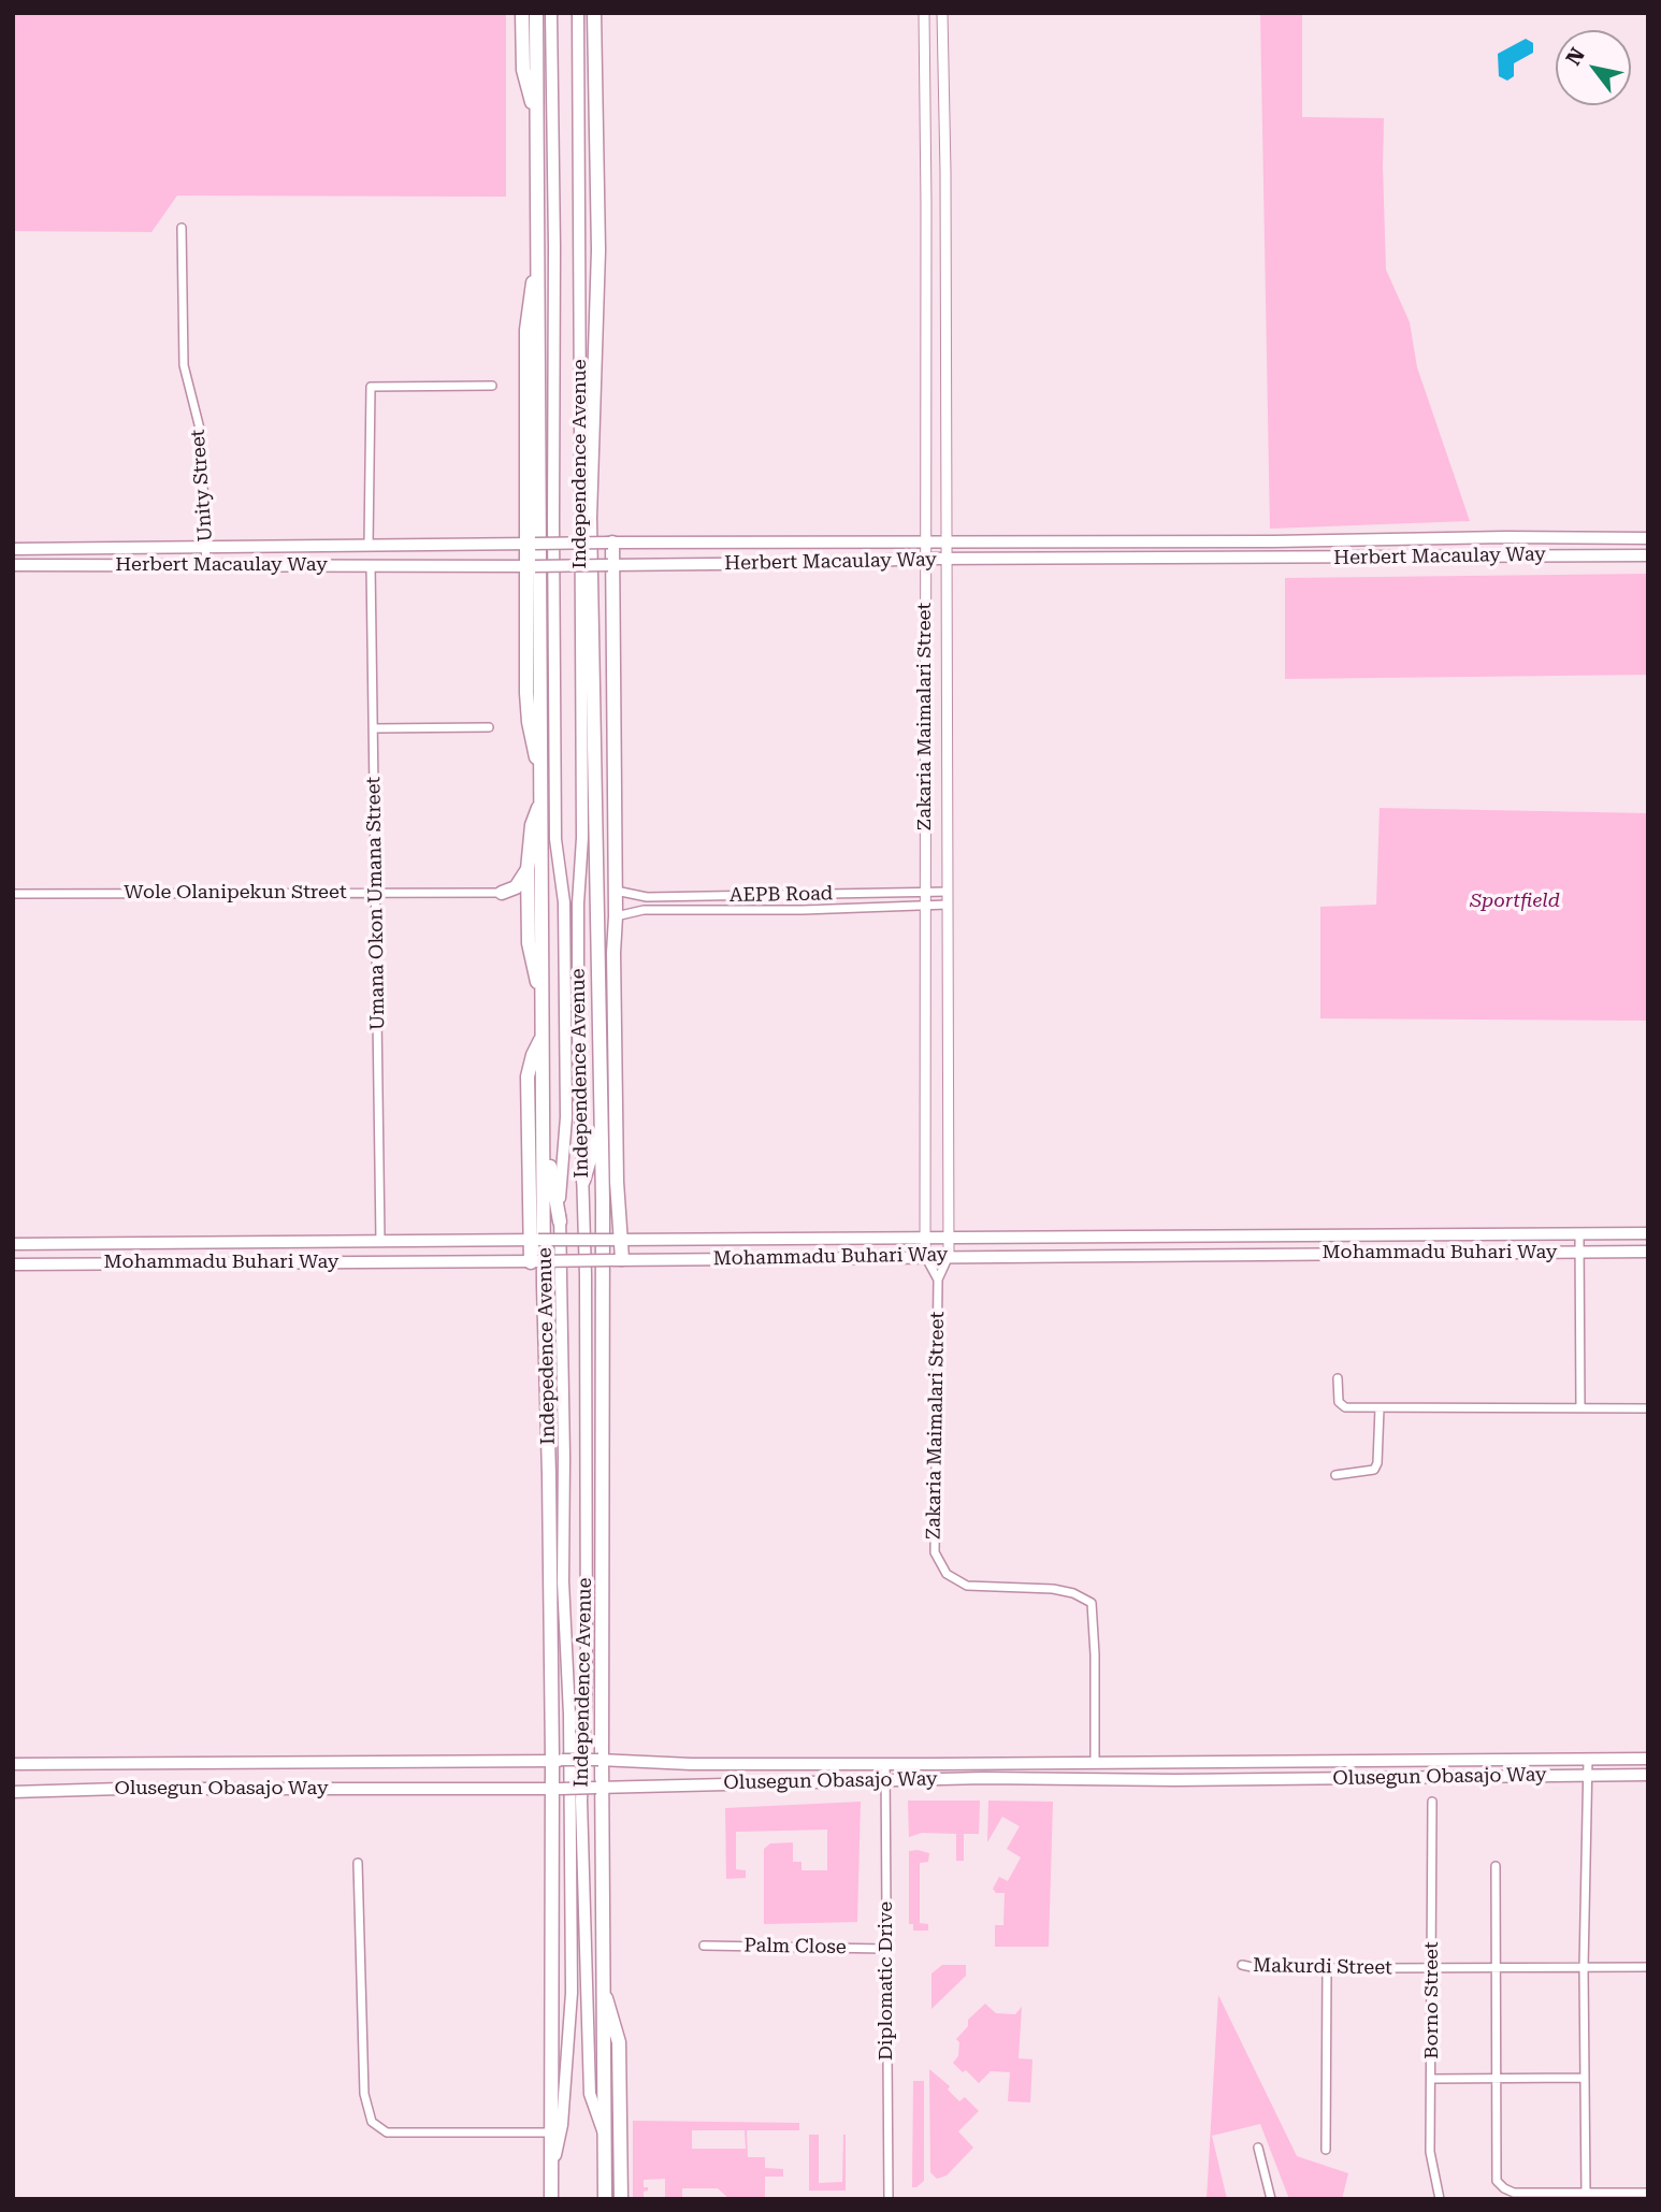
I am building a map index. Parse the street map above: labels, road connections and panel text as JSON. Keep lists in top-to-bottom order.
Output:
{
  "streets": {
    "main road": [
      "Independence Avenue",
      "Herbert Macaulay Way",
      "Mohammadu Buhari Way",
      "Indepedence Avenue",
      "Olusegun Obasajo Way"
    ],
    "street": [
      "Unity Street",
      "Zakaria Maimalari Street",
      "Wole Olanipekun Street",
      "AEPB Road",
      "Umana Okon Umana Street",
      "Palm Close",
      "Makurdi Street",
      "Diplomatic Drive",
      "Borno Street"
    ]
  },
  "crossings": [
    ["Independence Avenue", "Indepedence Avenue"],
    ["Independence Avenue", "Olusegun Obasajo Way"],
    ["Unity Street", "Herbert Macaulay Way"],
    ["Herbert Macaulay Way", "Zakaria Maimalari Street"],
    ["Herbert Macaulay Way", "Umana Okon Umana Street"],
    ["Zakaria Maimalari Street", "AEPB Road"],
    ["Zakaria Maimalari Street", "Mohammadu Buhari Way"],
    ["Zakaria Maimalari Street", "Olusegun Obasajo Way"],
    ["Wole Olanipekun Street", "Umana Okon Umana Street"],
    ["Umana Okon Umana Street", "Mohammadu Buhari Way"],
    ["Olusegun Obasajo Way", "Diplomatic Drive"],
    ["Palm Close", "Diplomatic Drive"],
    ["Makurdi Street", "Borno Street"]
  ],
  "parks": ["Sportfield"],
  "north": "top left"
}
